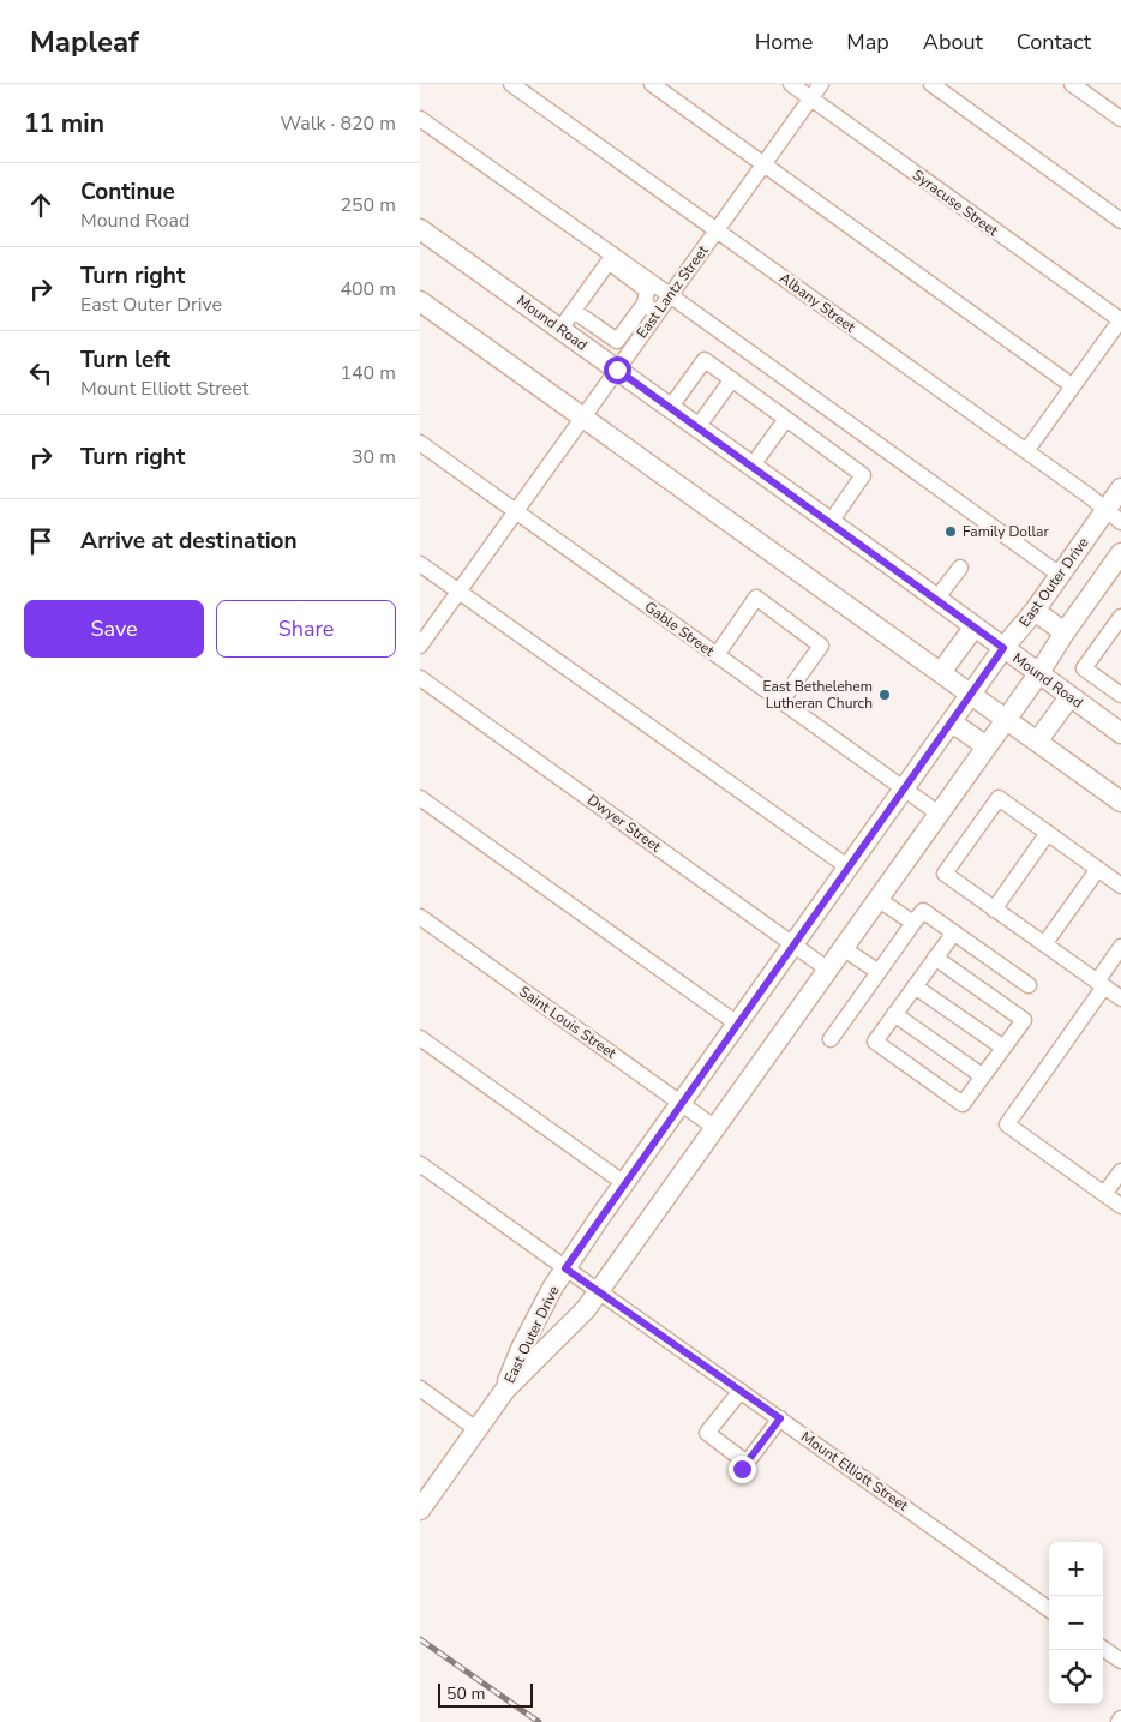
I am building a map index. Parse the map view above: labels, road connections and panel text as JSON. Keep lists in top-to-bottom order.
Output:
{
  "streets": {
    "main road": ["Mound Road", "East Outer Drive"],
    "street": [
      "Syracuse Street",
      "East Lantz Street",
      "Albany Street",
      "Gable Street",
      "Dwyer Street",
      "Saint Louis Street",
      "Mount Elliott Street"
    ]
  },
  "crossings": [
    ["Syracuse Street", "East Lantz Street"],
    ["East Lantz Street", "Albany Street"],
    ["East Lantz Street", "Mound Road"],
    ["East Lantz Street", "Gable Street"],
    ["Albany Street", "East Outer Drive"],
    ["Mound Road", "East Outer Drive"],
    ["East Outer Drive", "Gable Street"],
    ["East Outer Drive", "Dwyer Street"],
    ["East Outer Drive", "Saint Louis Street"],
    ["East Outer Drive", "Mount Elliott Street"]
  ],
  "places": ["Family Dollar", "East Bethelehem Lutheran Church"],
  "scale_bar": "50 m",
  "page": {
    "header": "Mapleaf",
    "nav": [
      "Home",
      "Map",
      "About",
      "Contact"
    ],
    "heading": ["11 min", "Walk · 820 m"],
    "list": [
      ["Continue", "Mound Road", "250 m"],
      ["Turn right", "East Outer Drive", "400 m"],
      ["Turn left", "Mount Elliott Street", "140 m"],
      ["Turn right", "30 m"],
      "Arrive at destination"
    ],
    "buttons": ["Save", "Share"],
    "map_buttons": ["+", "−"],
    "scale": "50 m"
  }
}
